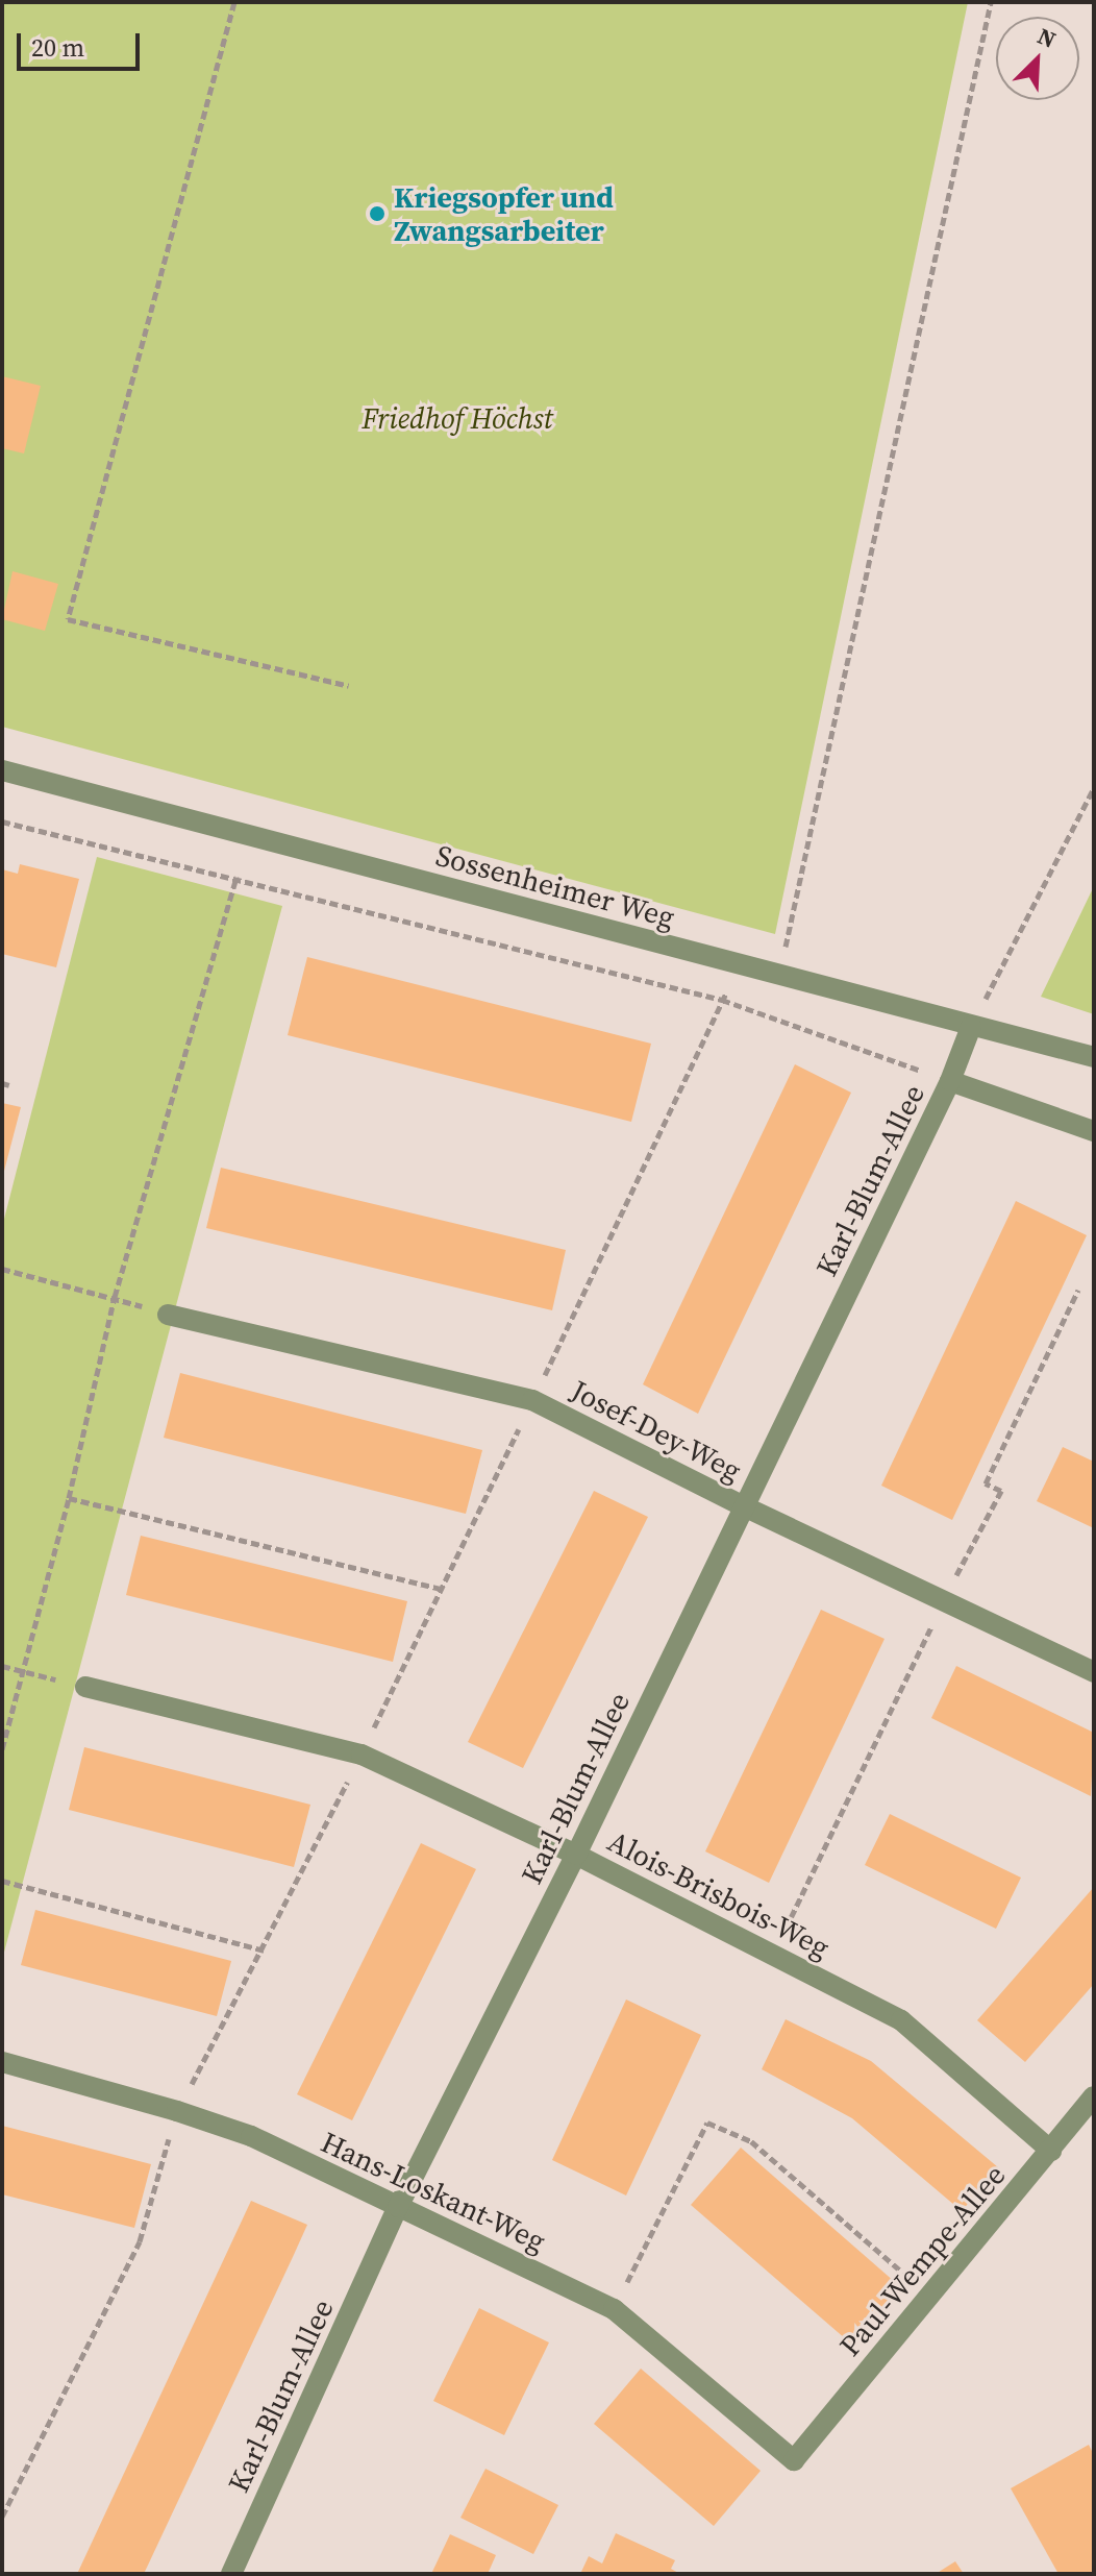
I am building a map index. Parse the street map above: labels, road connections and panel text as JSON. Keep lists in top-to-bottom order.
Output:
{
  "streets": {
    "street": [
      "Sossenheimer Weg",
      "Karl-Blum-Allee",
      "Josef-Dey-Weg",
      "Alois-Brisbois-Weg",
      "Hans-Loskant-Weg",
      "Paul-Wempe-Allee"
    ]
  },
  "crossings": [
    ["Sossenheimer Weg", "Karl-Blum-Allee"],
    ["Karl-Blum-Allee", "Josef-Dey-Weg"],
    ["Karl-Blum-Allee", "Alois-Brisbois-Weg"],
    ["Karl-Blum-Allee", "Hans-Loskant-Weg"],
    ["Alois-Brisbois-Weg", "Paul-Wempe-Allee"],
    ["Hans-Loskant-Weg", "Paul-Wempe-Allee"]
  ],
  "parks": ["Friedhof Höchst"],
  "places": ["Kriegsopfer und Zwangsarbeiter"],
  "scale_bar": "20 m",
  "north": "top right"
}
